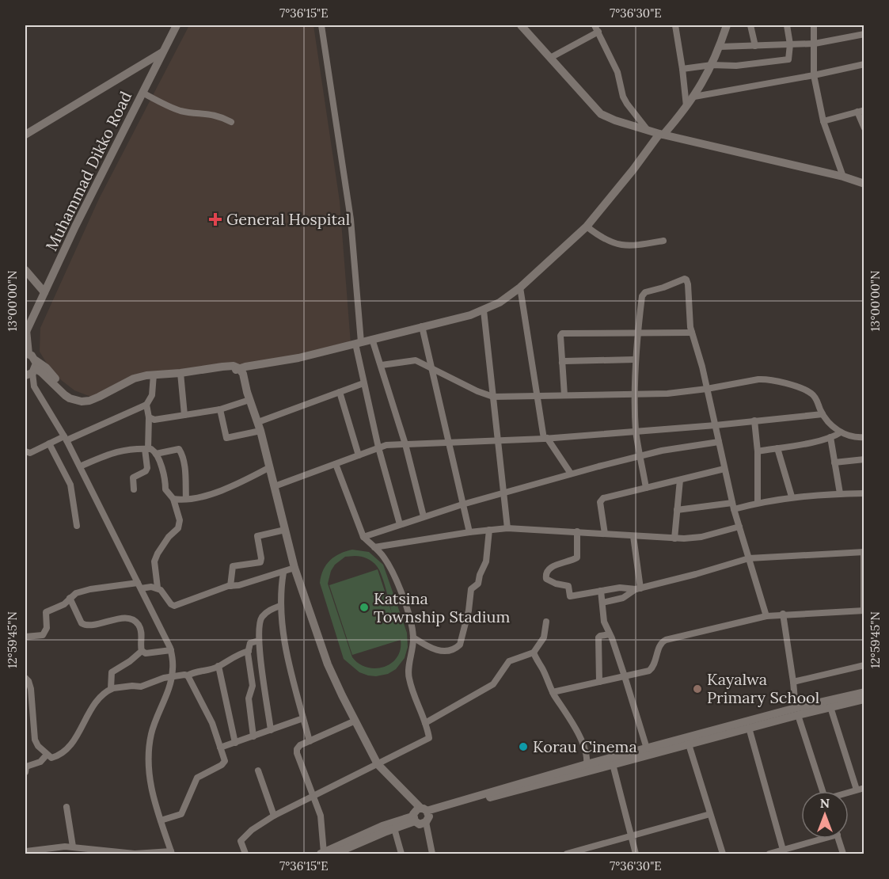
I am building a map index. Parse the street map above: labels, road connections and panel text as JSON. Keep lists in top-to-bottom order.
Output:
{
  "streets": {
    "street": ["Muhammad Dikko Road"]
  },
  "places": {
    "health": ["General Hospital"],
    "other": ["Katsina Township Stadium", "Kayalwa Primary School", "Korau Cinema"]
  },
  "north": "top",
  "coordinates": [
    "7°36'15\"E",
    "7°36'30\"E",
    "13°00'00\"N",
    "12°59'45\"N"
  ]
}
